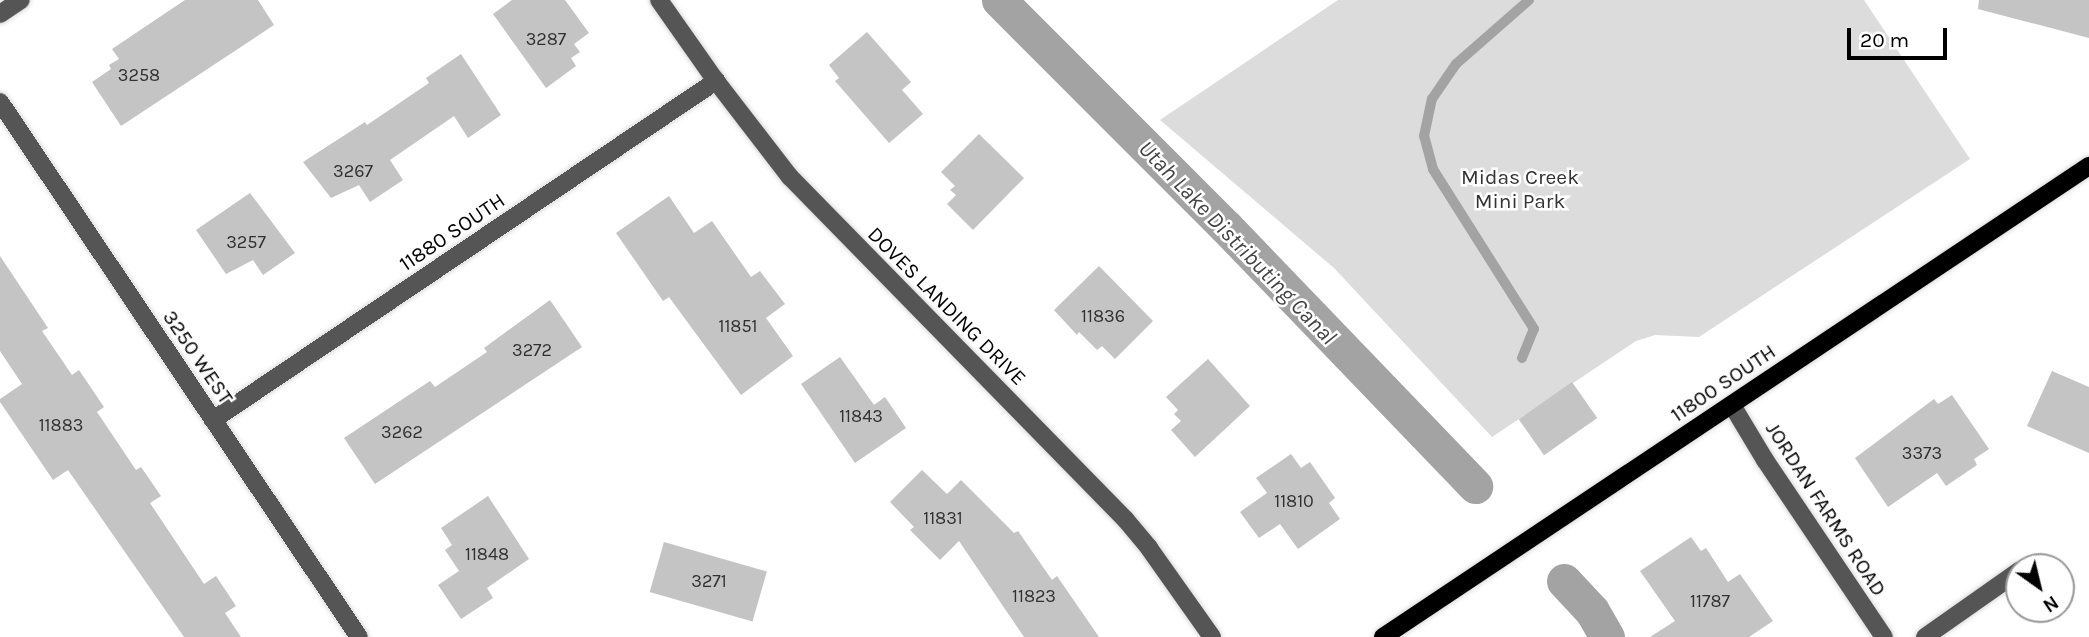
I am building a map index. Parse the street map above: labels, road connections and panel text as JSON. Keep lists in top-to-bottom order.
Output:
{
  "streets": {
    "main road": ["11800 SOUTH"],
    "street": [
      "11880 SOUTH",
      "DOVES LANDING DRIVE",
      "3250 WEST",
      "JORDAN FARMS ROAD"
    ]
  },
  "crossings": [
    ["11880 SOUTH", "DOVES LANDING DRIVE"],
    ["11880 SOUTH", "3250 WEST"],
    ["11800 SOUTH", "JORDAN FARMS ROAD"]
  ],
  "water": ["Utah Lake Distributing Canal"],
  "parks": ["Midas Creek Mini Park"],
  "house_numbers": [
    "3287",
    "3258",
    "3267",
    "3257",
    "11836",
    "11851",
    "3272",
    "11843",
    "11883",
    "3262",
    "3373",
    "11810",
    "11831",
    "11848",
    "3271",
    "11823",
    "11787"
  ],
  "scale_bar": "20 m",
  "north": "bottom right"
}
